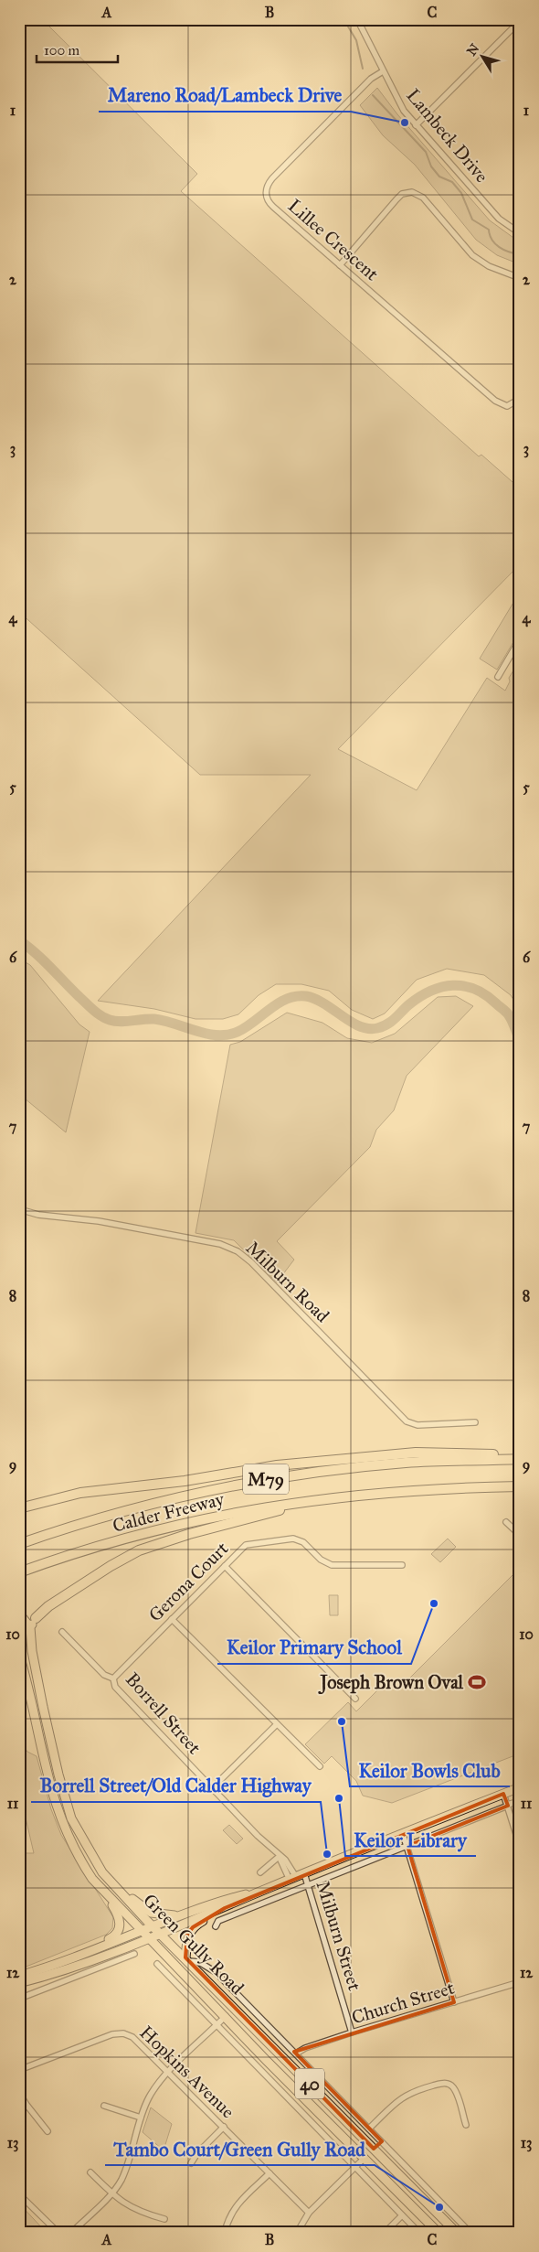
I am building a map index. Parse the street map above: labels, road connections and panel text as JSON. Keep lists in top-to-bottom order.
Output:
{
  "streets": {
    "highway": ["M79", "Calder Freeway"],
    "main road": ["Green Gully Road", "40"],
    "street": [
      "Lambeck Drive",
      "Lillee Crescent",
      "Milburn Road",
      "Gerona Court",
      "Borrell Street",
      "Milburn Street",
      "Church Street",
      "Hopkins Avenue"
    ]
  },
  "crossings": [
    ["Lambeck Drive", "Lillee Crescent"],
    ["Gerona Court", "Borrell Street"],
    ["Milburn Street", "Church Street"]
  ],
  "places": {
    "other": [
      "Mareno Road/Lambeck Drive",
      "Keilor Primary School",
      "Keilor Bowls Club",
      "Keilor Library",
      "Borrell Street/Old Calder Highway",
      "Tambo Court/Green Gully Road"
    ],
    "sports": ["Joseph Brown Oval"]
  },
  "scale_bar": "100 m",
  "north": "top left",
  "grid": {
    "columns": ["A", "B", "C"],
    "rows": [
      "1",
      "2",
      "3",
      "4",
      "5",
      "6",
      "7",
      "8",
      "9",
      "10",
      "11",
      "12",
      "13"
    ]
  }
}
